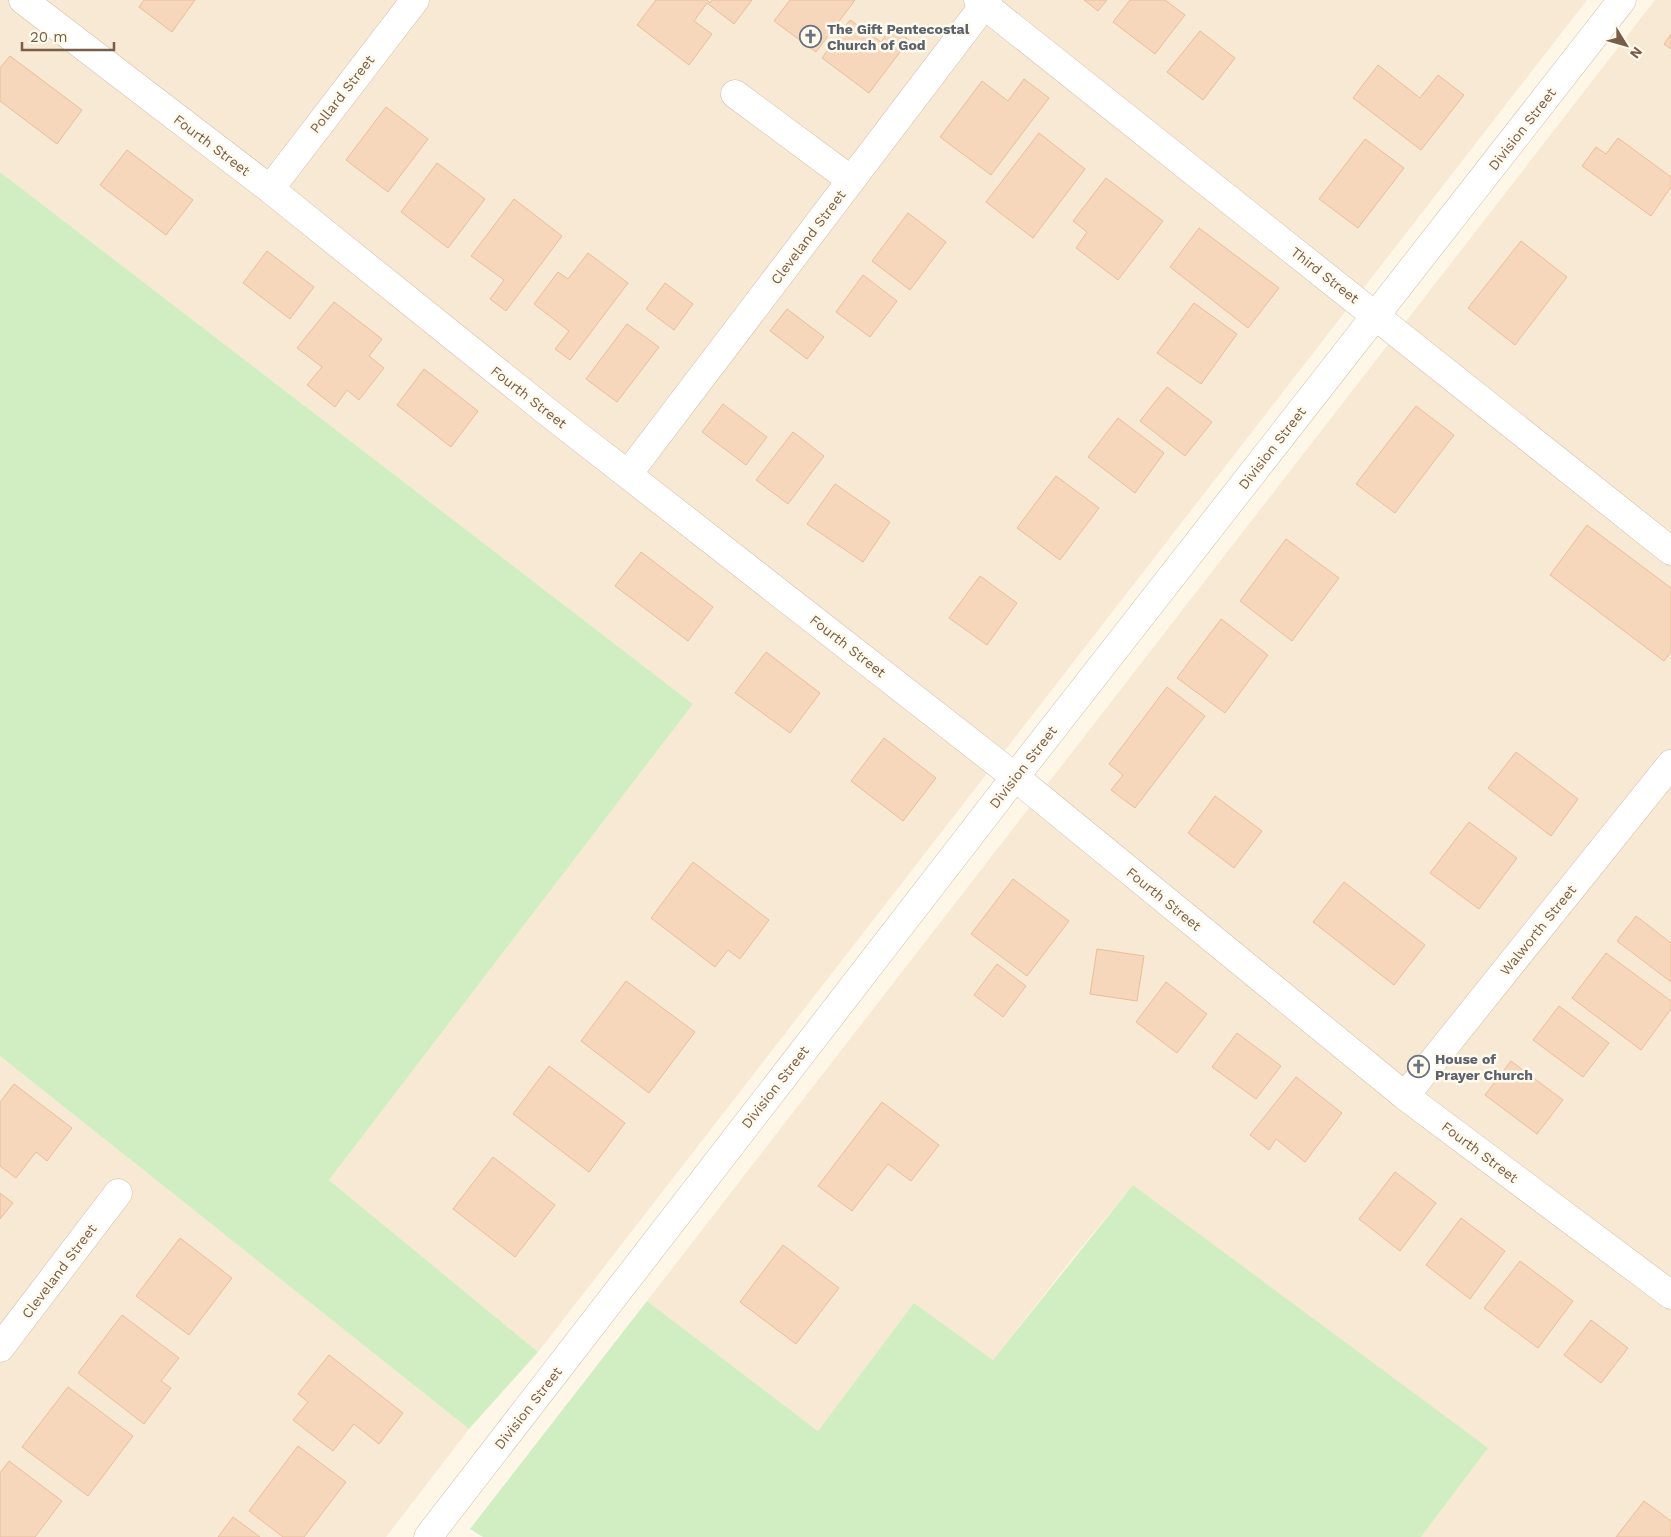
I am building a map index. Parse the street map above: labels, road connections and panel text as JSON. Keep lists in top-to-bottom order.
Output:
{
  "streets": {
    "street": [
      "Pollard Street",
      "Division Street",
      "Fourth Street",
      "Cleveland Street",
      "Third Street",
      "Walworth Street"
    ]
  },
  "crossings": [
    ["Pollard Street", "Fourth Street"],
    ["Division Street", "Fourth Street"],
    ["Division Street", "Third Street"],
    ["Fourth Street", "Cleveland Street"],
    ["Fourth Street", "Walworth Street"],
    ["Cleveland Street", "Third Street"]
  ],
  "places": {
    "church": ["The Gift Pentecostal Church of God", "House of Prayer Church"]
  },
  "scale_bar": "20 m",
  "north": "bottom right"
}
